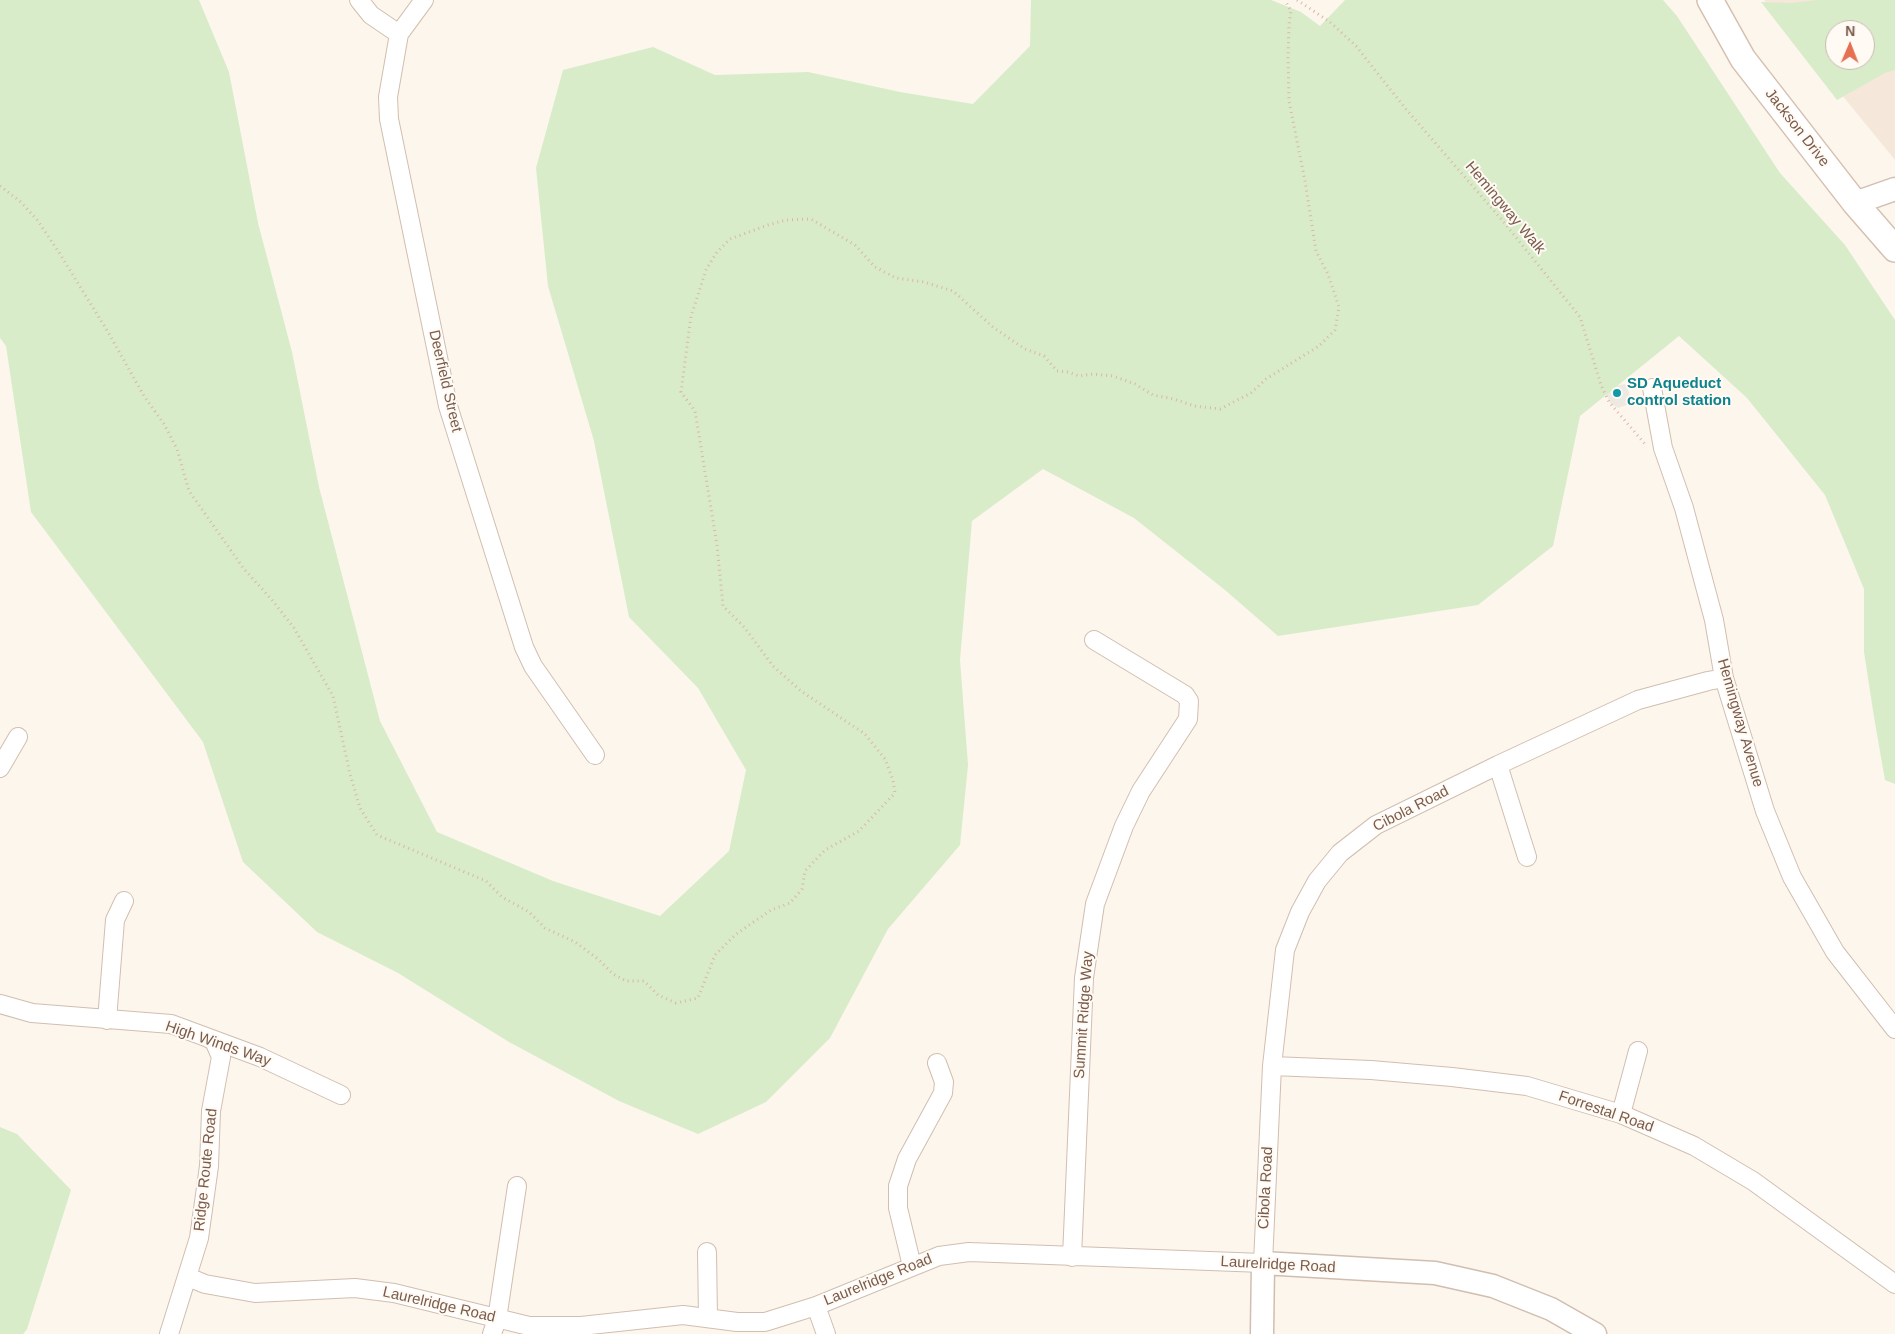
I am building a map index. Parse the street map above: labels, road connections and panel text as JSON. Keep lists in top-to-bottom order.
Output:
{
  "streets": {
    "main road": ["Jackson Drive"],
    "street": [
      "Deerfield Street",
      "Hemingway Avenue",
      "Cibola Road",
      "Summit Ridge Way",
      "High Winds Way",
      "Forrestal Road",
      "Ridge Route Road",
      "Laurelridge Road"
    ],
    "path": ["Hemingway Walk"]
  },
  "crossings": [
    ["Hemingway Walk", "Hemingway Avenue"],
    ["Hemingway Avenue", "Cibola Road"],
    ["Cibola Road", "Forrestal Road"],
    ["Cibola Road", "Laurelridge Road"],
    ["Summit Ridge Way", "Laurelridge Road"],
    ["High Winds Way", "Ridge Route Road"],
    ["Ridge Route Road", "Laurelridge Road"]
  ],
  "places": ["SD Aqueduct control station"],
  "north": "top"
}
